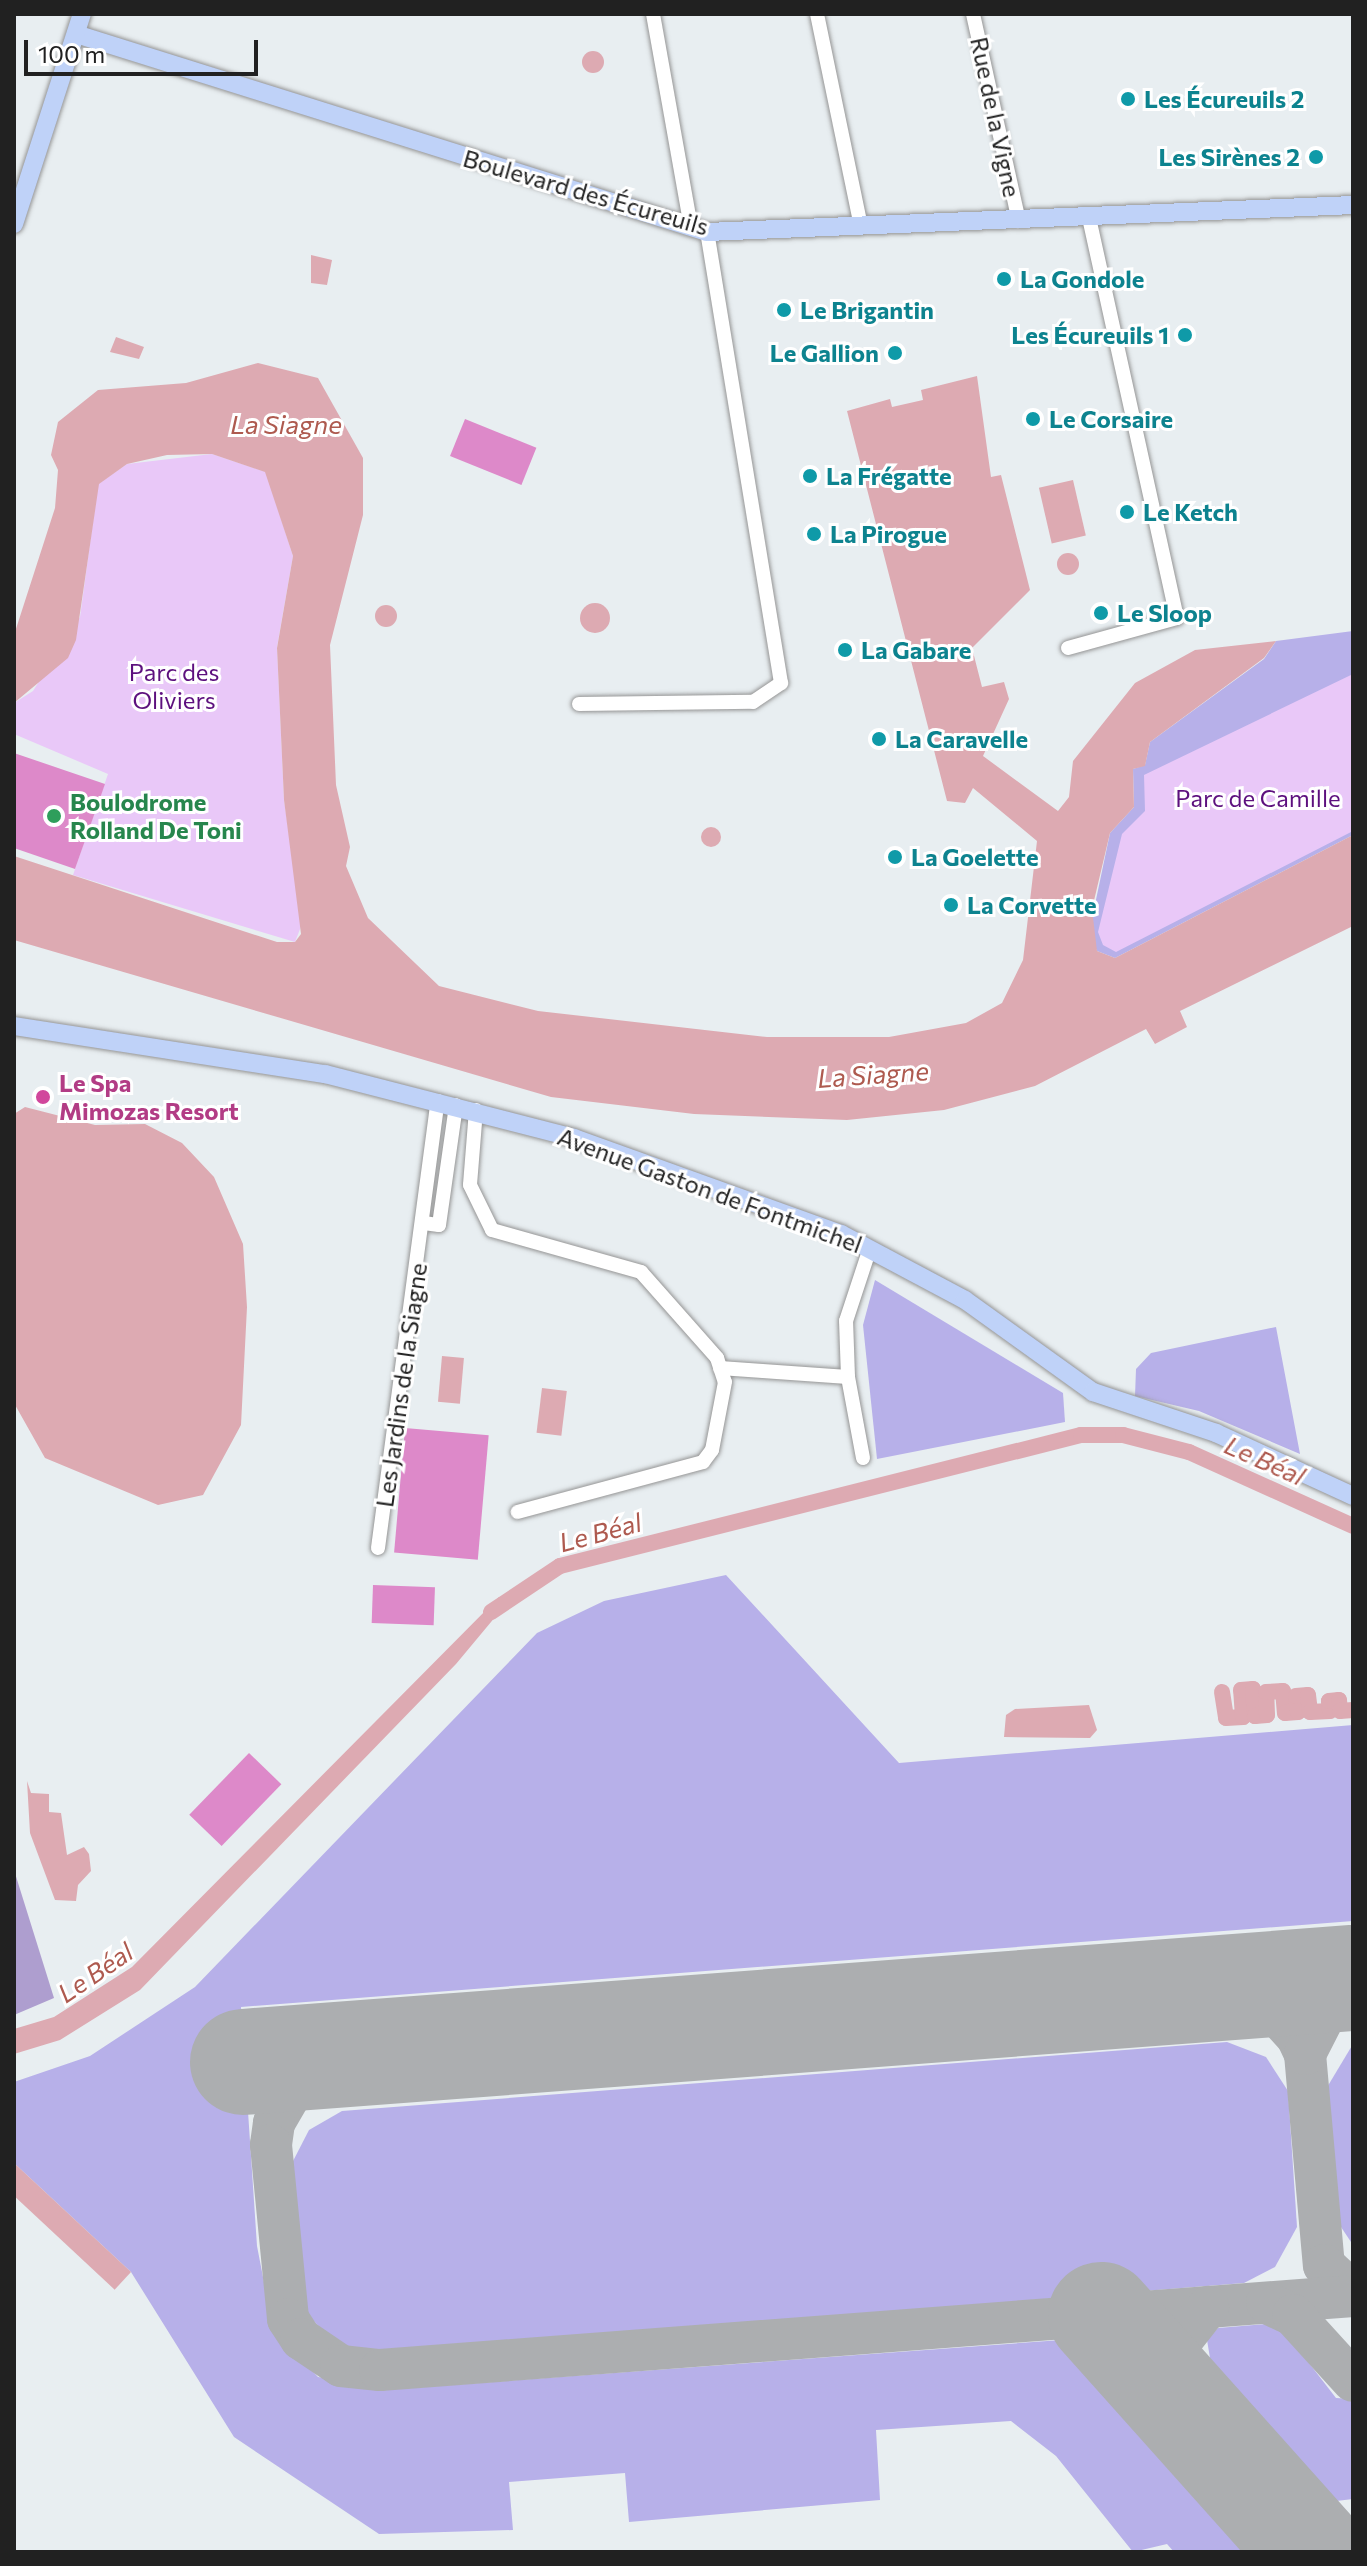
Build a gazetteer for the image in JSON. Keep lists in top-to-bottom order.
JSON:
{
  "streets": {
    "main road": ["Boulevard des Écureuils", "Avenue Gaston de Fontmichel"],
    "street": ["Rue de la Vigne", "Les Jardins de la Siagne"]
  },
  "crossings": [
    ["Rue de la Vigne", "Boulevard des Écureuils"],
    ["Avenue Gaston de Fontmichel", "Les Jardins de la Siagne"]
  ],
  "water": ["La Siagne", "Le Béal"],
  "parks": ["Parc des Oliviers", "Parc de Camille"],
  "places": [
    "Les Écureuils 2",
    "Les Sirènes 2",
    "La Gondole",
    "Le Brigantin",
    "Les Écureuils 1",
    "Le Gallion",
    "Le Corsaire",
    "La Frégatte",
    "Le Ketch",
    "La Pirogue",
    "Le Sloop",
    "La Gabare",
    "La Caravelle",
    "Boulodrome Rolland De Toni",
    "La Goelette",
    "La Corvette",
    "Le Spa Mimozas Resort"
  ],
  "scale_bar": "100 m"
}
